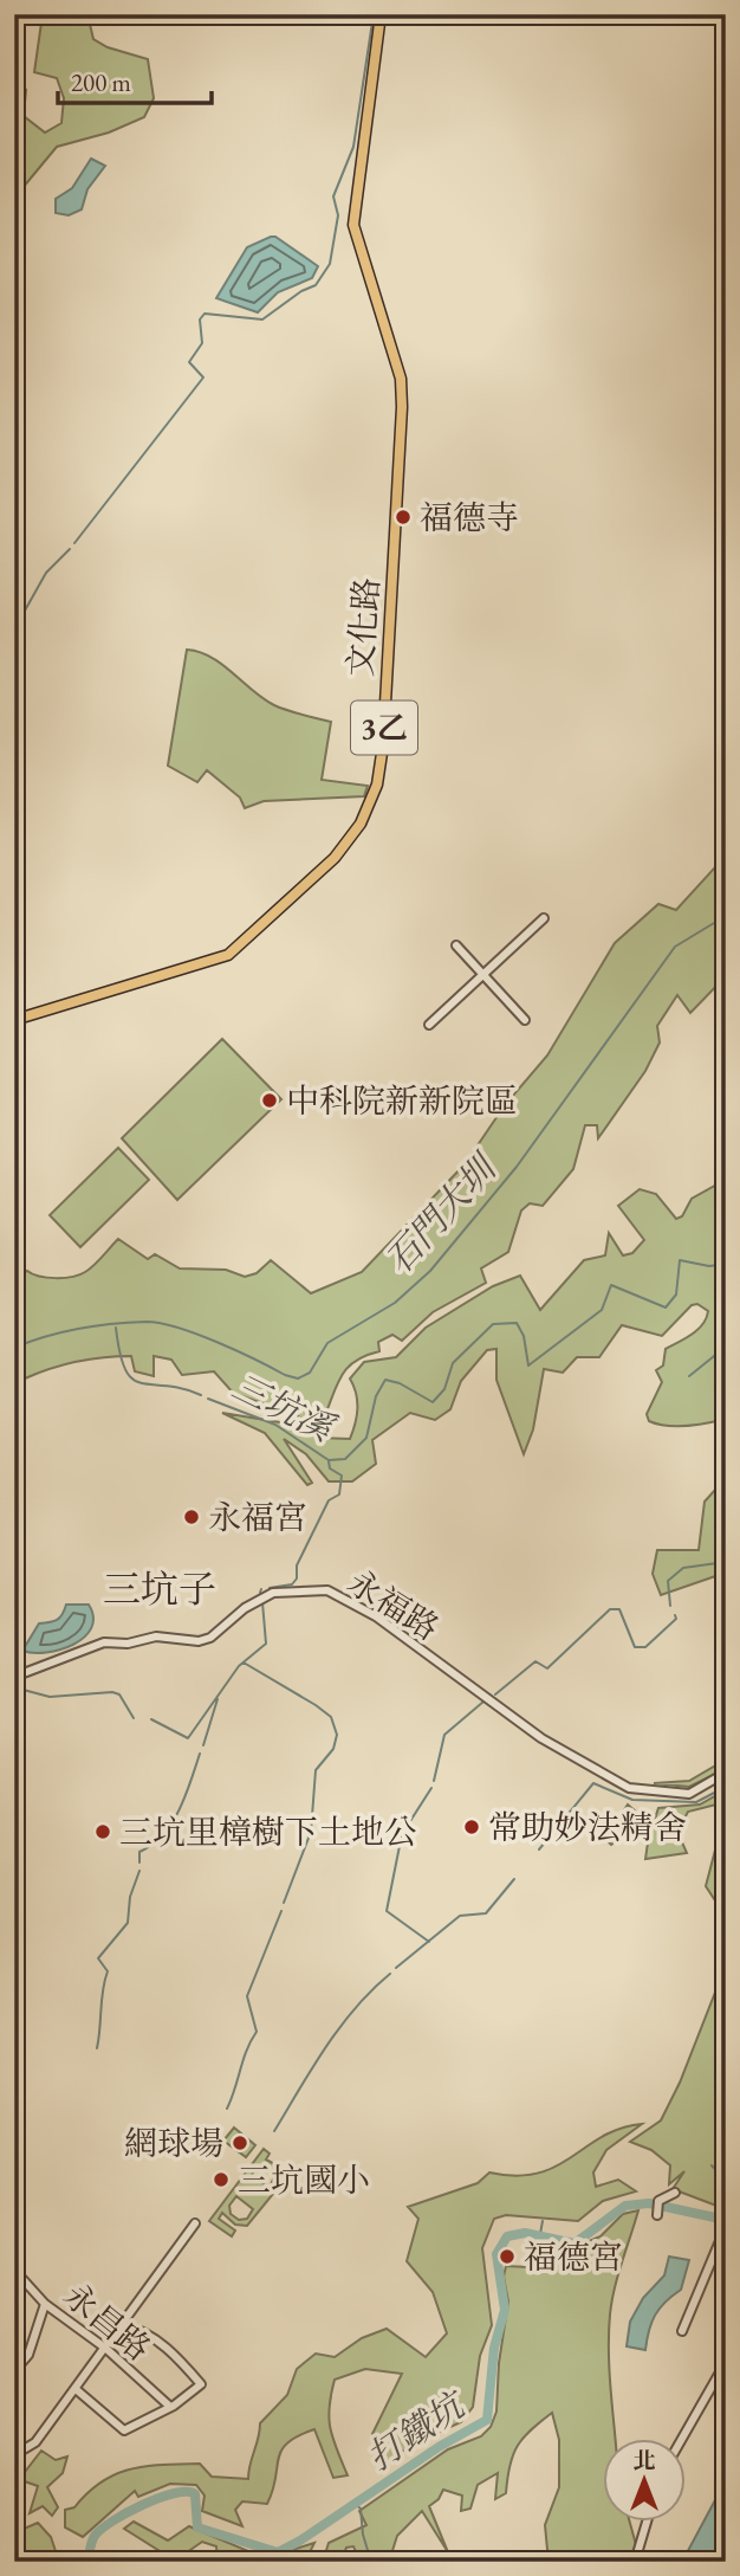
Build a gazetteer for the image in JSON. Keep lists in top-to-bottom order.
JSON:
{
  "streets": {
    "main road": ["文化路", "3乙"],
    "street": ["永福路", "永昌路"]
  },
  "districts": ["三坑子"],
  "water": ["石門大圳", "三坑溪", "打鐵坑"],
  "places": [
    "福德寺",
    "中科院新新院區",
    "永福宮",
    "常助妙法精舍",
    "三坑里樟樹下土地公",
    "網球場",
    "三坑國小",
    "福德宮"
  ],
  "scale_bar": "200 m",
  "north": "top"
}
